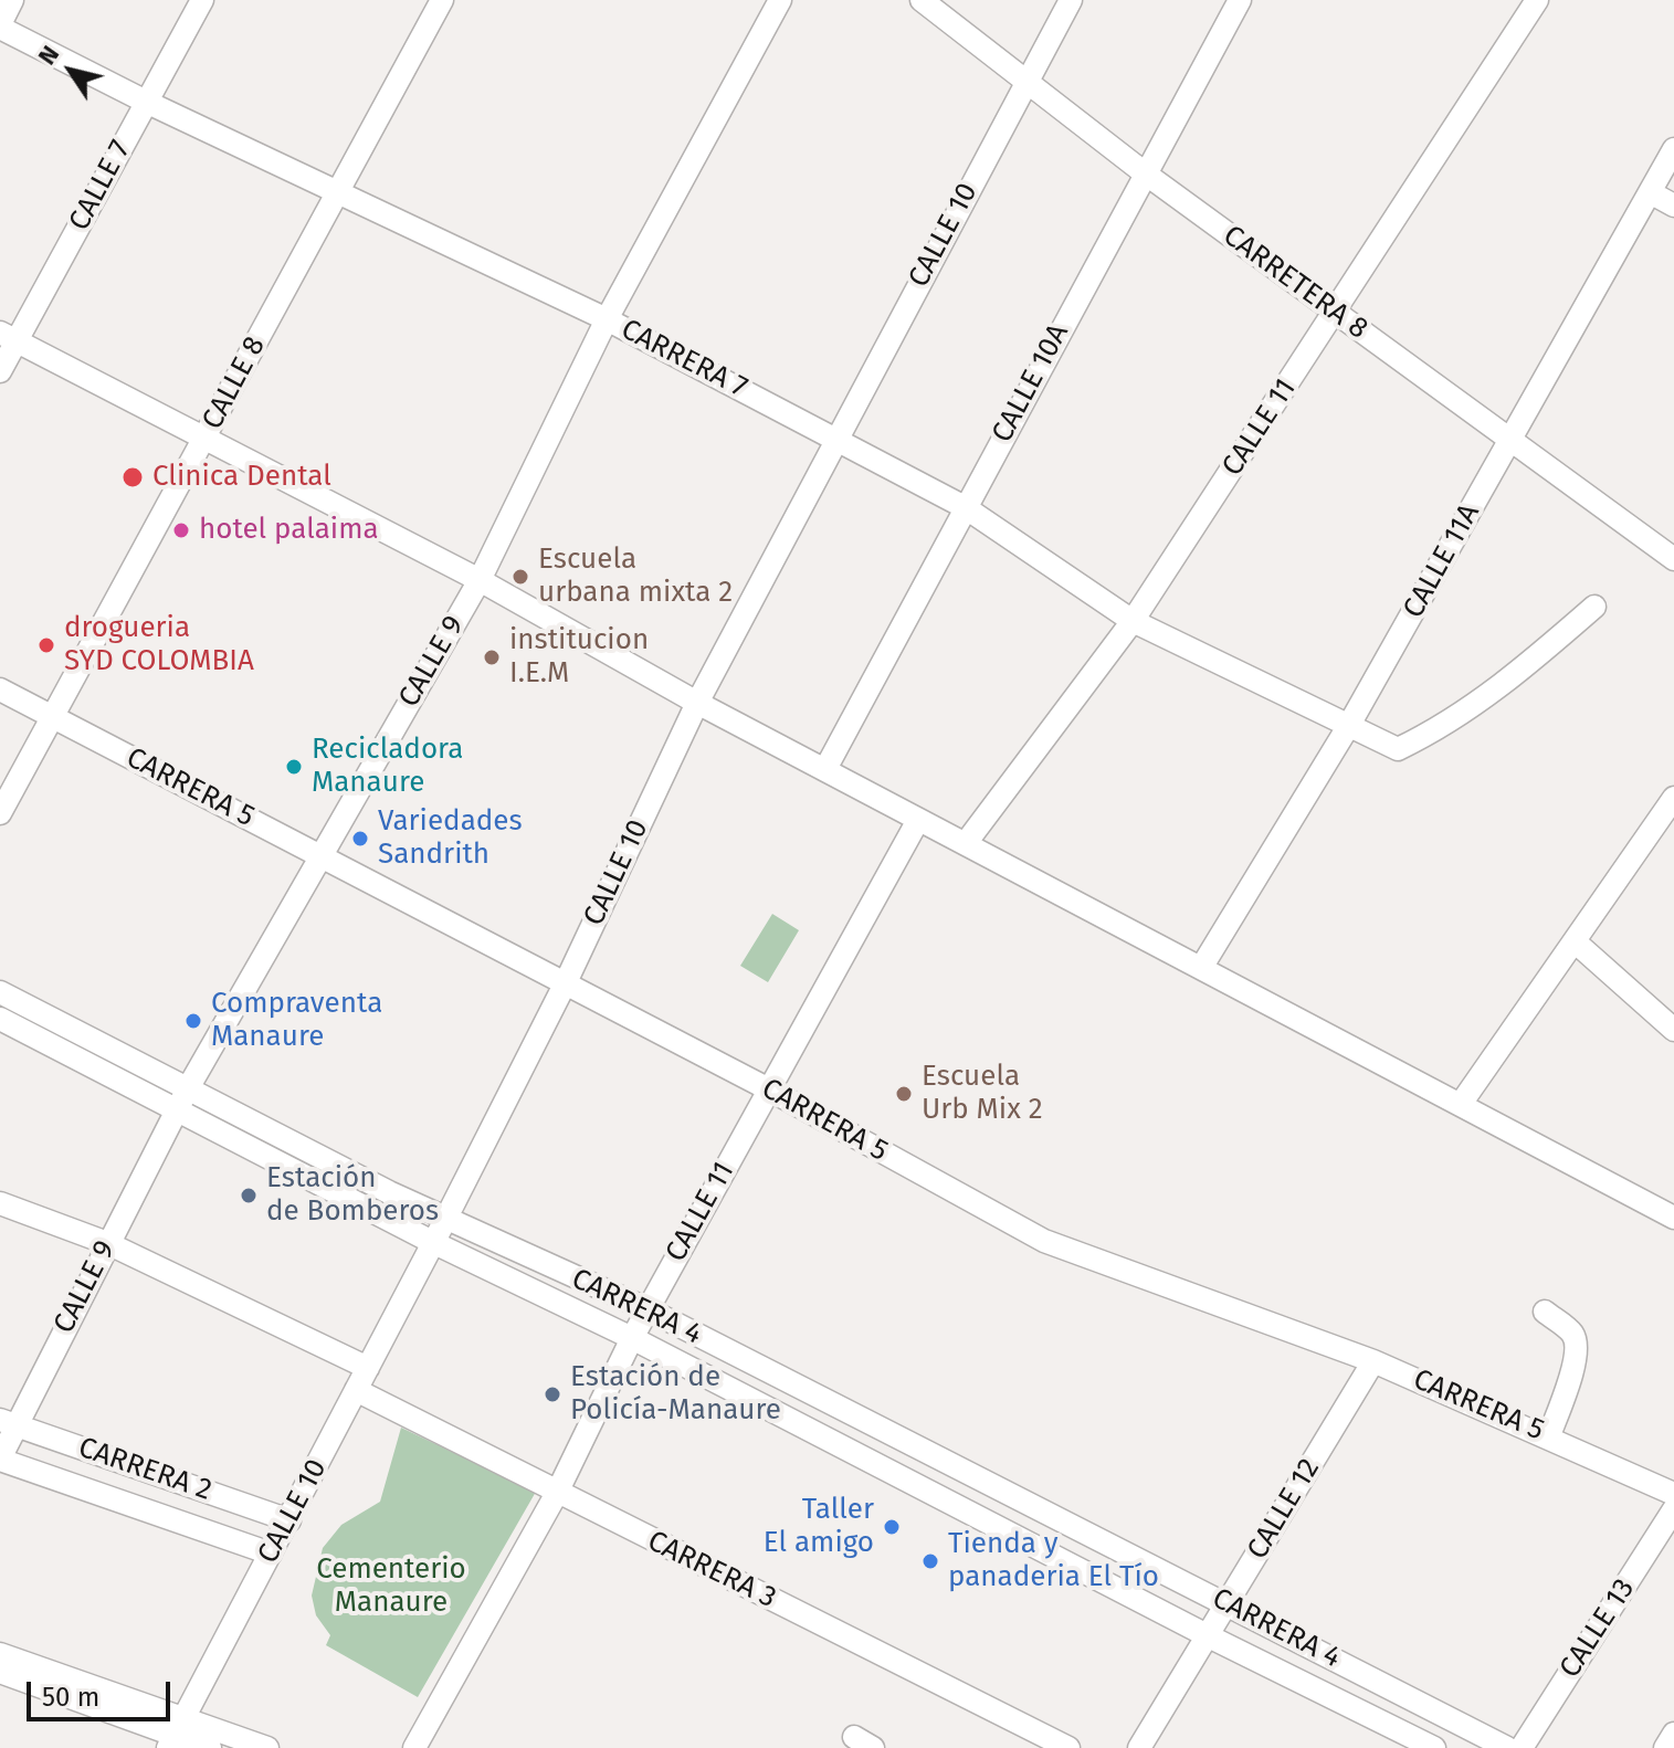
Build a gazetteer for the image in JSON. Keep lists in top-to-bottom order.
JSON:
{
  "streets": {
    "street": [
      "CALLE 7",
      "CALLE 10",
      "CARRETERA 8",
      "CARRERA 7",
      "CALLE 8",
      "CALLE 10A",
      "CALLE 11",
      "CALLE 11A",
      "CALLE 9",
      "CARRERA 5",
      "CARRERA 4",
      "CARRERA 2",
      "CALLE 12",
      "CARRERA 3",
      "CALLE 13"
    ]
  },
  "crossings": [
    ["CALLE 7", "CARRERA 7"],
    ["CALLE 10", "CARRETERA 8"],
    ["CALLE 10", "CARRERA 7"],
    ["CALLE 10", "CARRERA 5"],
    ["CALLE 10", "CARRERA 4"],
    ["CALLE 10", "CARRERA 2"],
    ["CALLE 10", "CARRERA 3"],
    ["CARRETERA 8", "CALLE 10A"],
    ["CARRETERA 8", "CALLE 11"],
    ["CARRETERA 8", "CALLE 11A"],
    ["CARRERA 7", "CALLE 8"],
    ["CARRERA 7", "CALLE 10A"],
    ["CARRERA 7", "CALLE 11"],
    ["CARRERA 7", "CALLE 11A"],
    ["CARRERA 7", "CALLE 9"],
    ["CALLE 8", "CARRERA 5"],
    ["CALLE 11", "CARRERA 5"],
    ["CALLE 11", "CARRERA 4"],
    ["CALLE 11", "CARRERA 3"],
    ["CALLE 9", "CARRERA 5"],
    ["CALLE 9", "CARRERA 4"],
    ["CALLE 9", "CARRERA 2"],
    ["CARRERA 5", "CALLE 12"],
    ["CARRERA 4", "CALLE 12"]
  ],
  "parks": ["Cementerio Manaure"],
  "places": [
    "Clinica Dental",
    "hotel palaima",
    "Escuela urbana mixta 2",
    "drogueria SYD COLOMBIA",
    "institucion I.E.M",
    "Recicladora Manaure",
    "Variedades Sandrith",
    "Compraventa Manaure",
    "Escuela Urb Mix 2",
    "Estación de Bomberos",
    "Estación de Policía-Manaure",
    "Taller El amigo",
    "Tienda y panaderia El Tío"
  ],
  "scale_bar": "50 m",
  "north": "top left"
}
